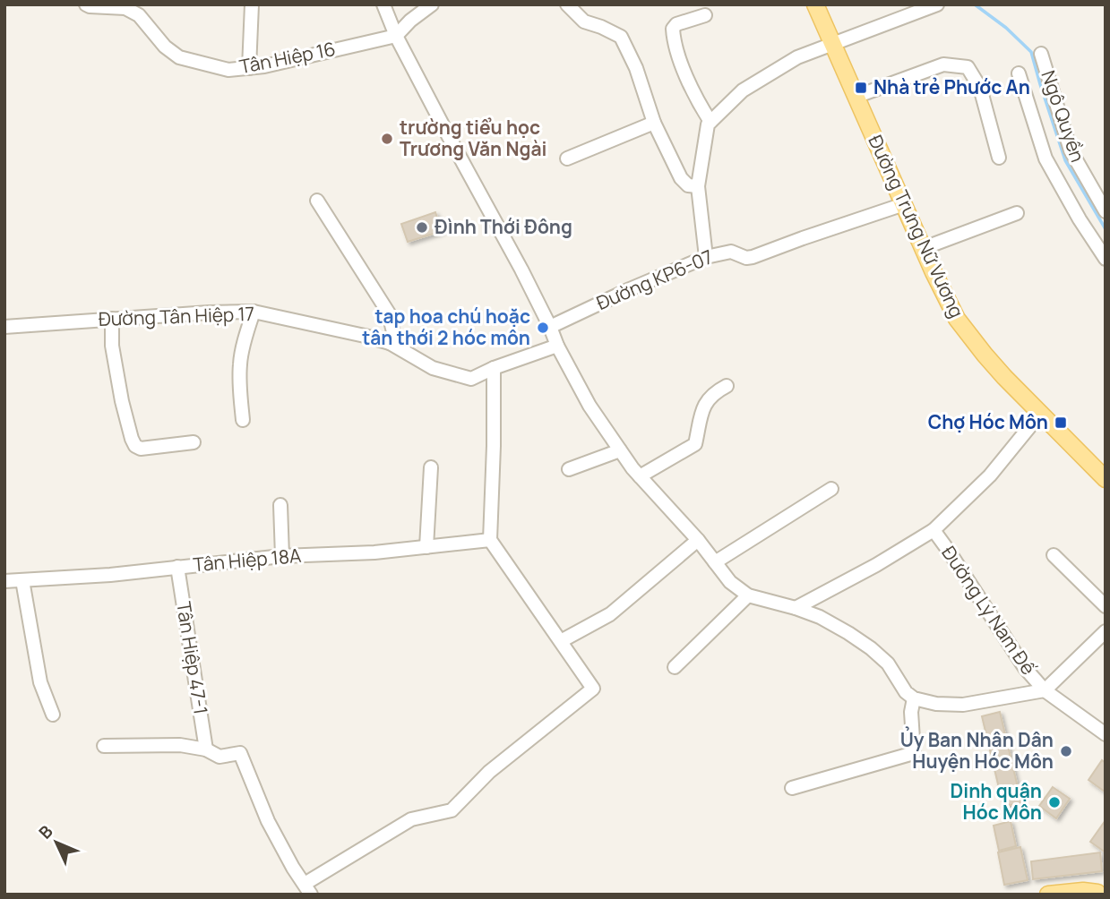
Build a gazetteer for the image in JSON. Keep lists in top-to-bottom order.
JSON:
{
  "streets": {
    "main road": ["Đường Trưng Nữ Vương"],
    "street": [
      "Tân Hiệp 16",
      "Ngô Quyền",
      "Đường KP6-07",
      "Đường Tân Hiệp 17",
      "Tân Hiệp 18A",
      "Đường Lý Nam Đế",
      "Tân Hiệp 47-1"
    ]
  },
  "crossings": [
    ["Đường Trưng Nữ Vương", "Đường KP6-07"],
    ["Tân Hiệp 18A", "Tân Hiệp 47-1"]
  ],
  "places": {
    "transit": ["Nhà trẻ Phước An", "Chợ Hóc Môn"],
    "other": [
      "trường tiểu học Trương Văn Ngài",
      "Đình Thới Đông",
      "tap hoa chú hoặc tân thới 2 hóc môn",
      "Ủy Ban Nhân Dân Huyện Hóc Môn",
      "Dinh quận Hóc Môn"
    ]
  },
  "north": "top left"
}
